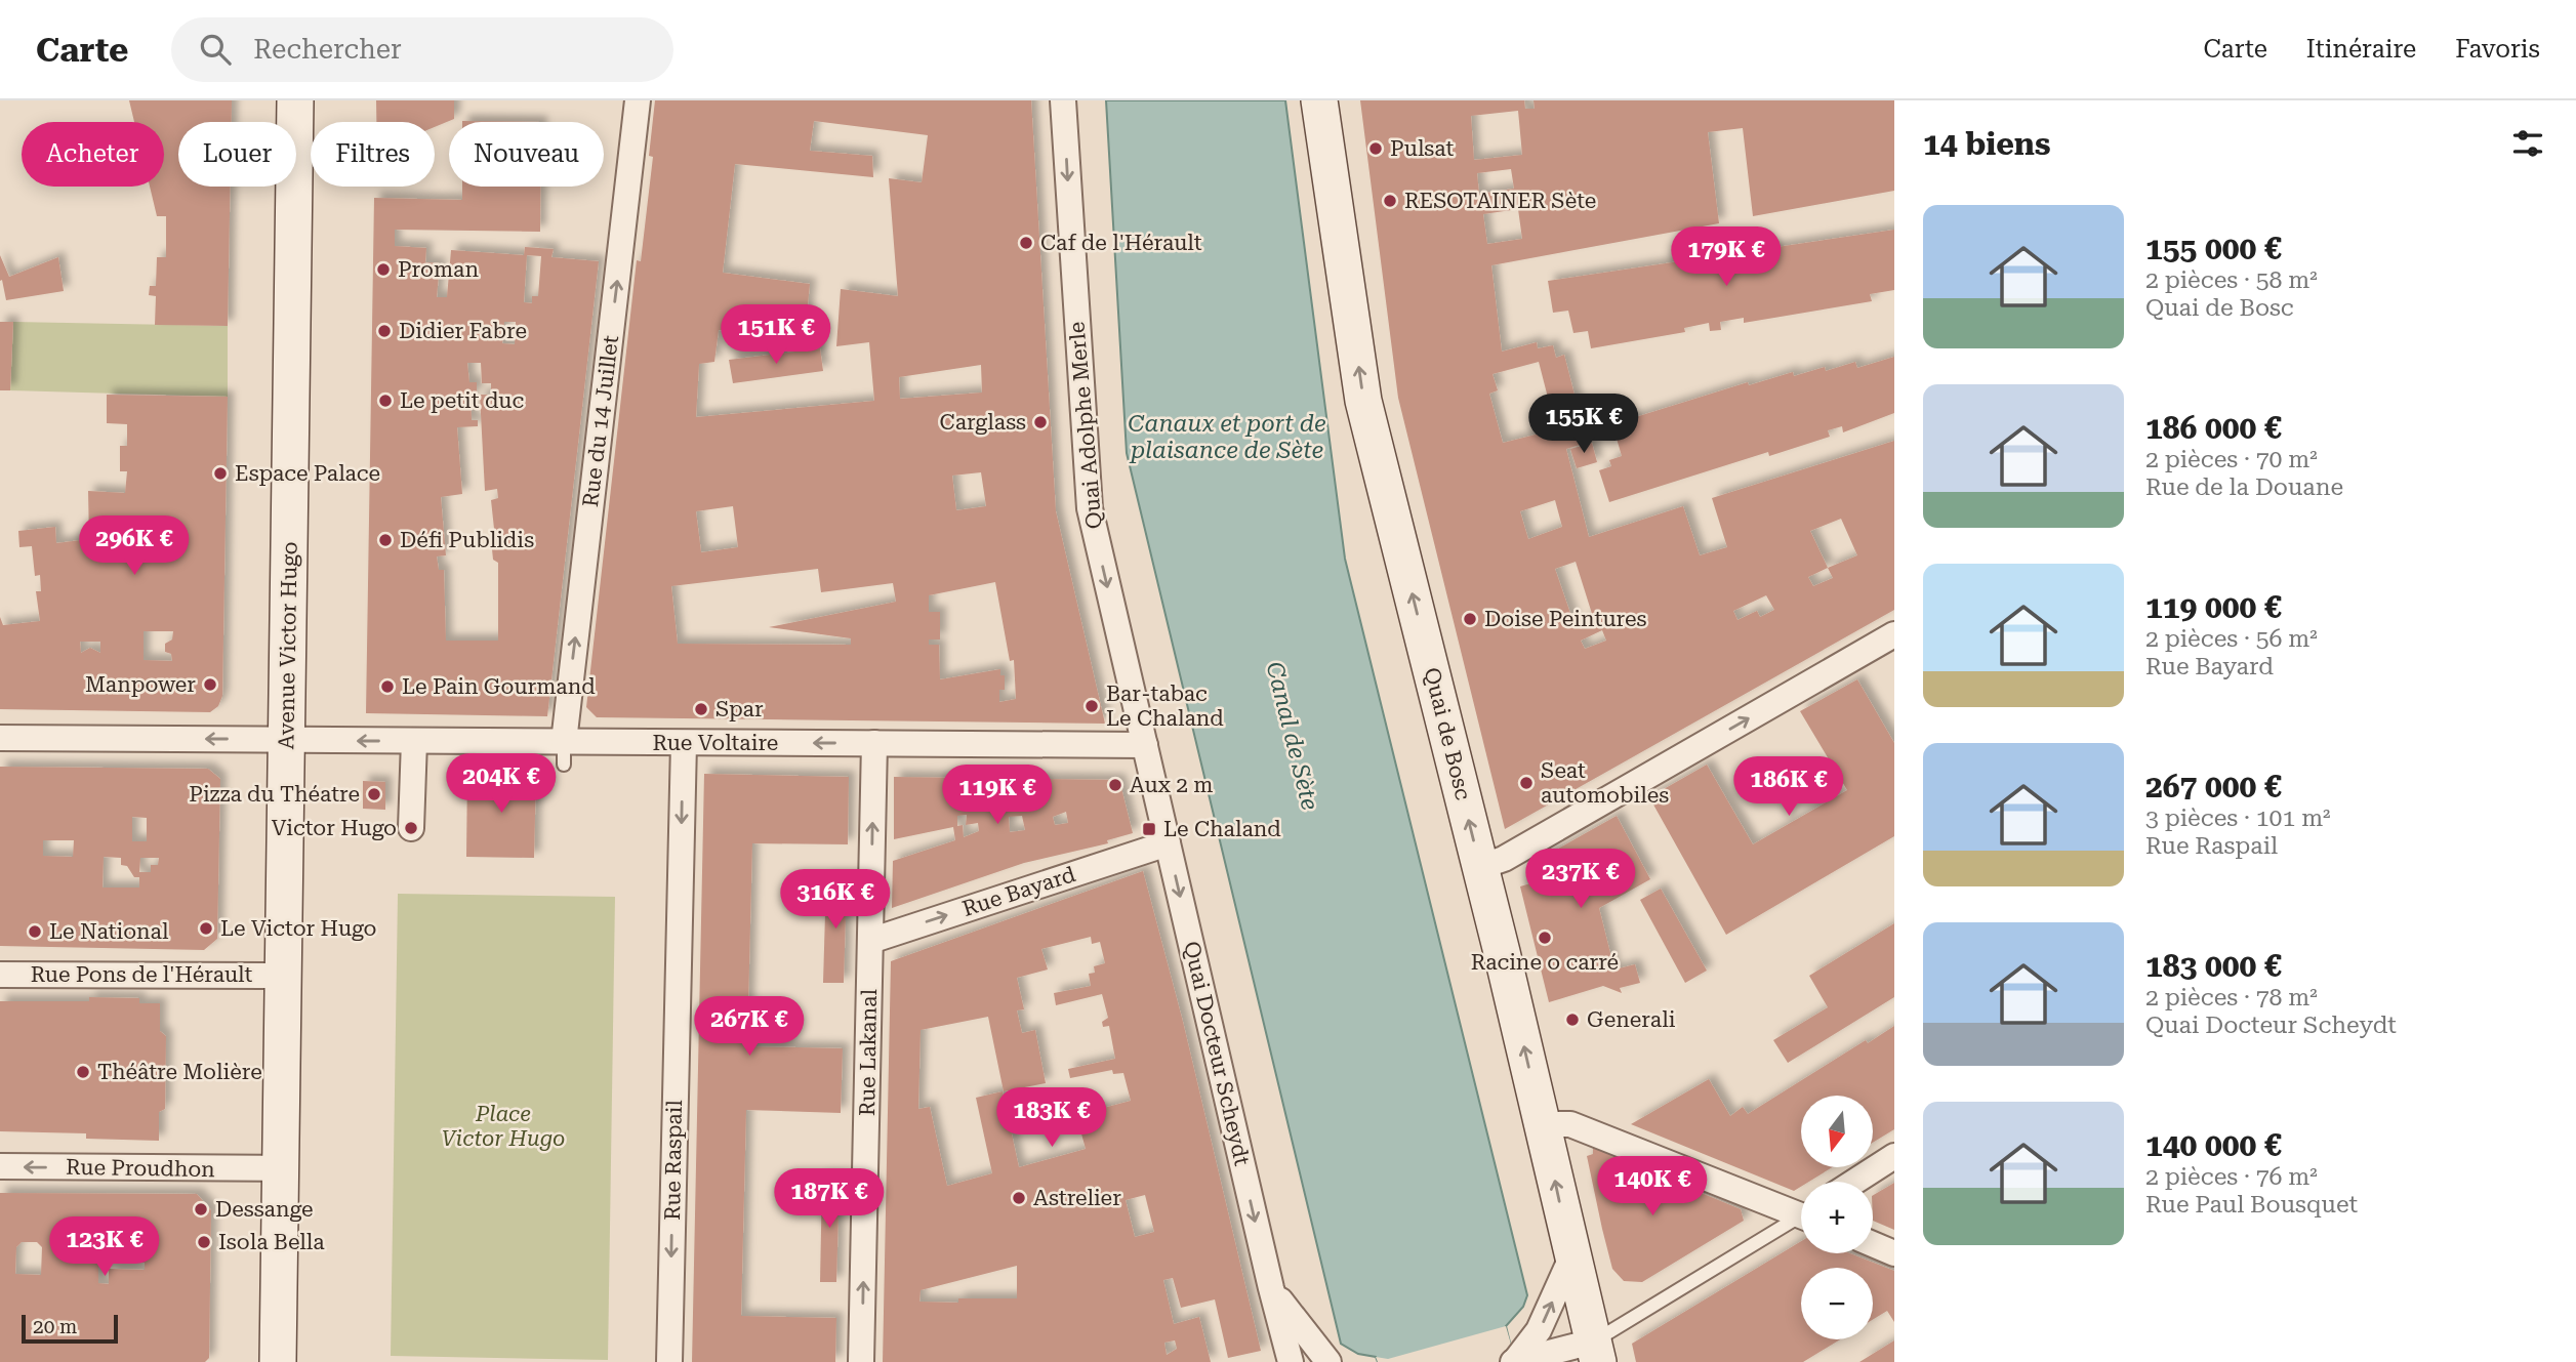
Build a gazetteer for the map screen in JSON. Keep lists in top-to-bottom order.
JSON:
{
  "streets": {
    "street": [
      "Rue du 14 Juillet",
      "Quai Adolphe Merle",
      "Avenue Victor Hugo",
      "Quai de Bosc",
      "Rue Voltaire",
      "Rue Bayard",
      "Rue Pons de l'Hérault",
      "Rue Lakanal",
      "Quai Docteur Scheydt",
      "Rue Raspail",
      "Rue Proudhon"
    ]
  },
  "crossings": [
    ["Rue du 14 Juillet", "Rue Voltaire"],
    ["Quai Adolphe Merle", "Rue Voltaire"],
    ["Quai Adolphe Merle", "Quai Docteur Scheydt"],
    ["Avenue Victor Hugo", "Rue Voltaire"],
    ["Avenue Victor Hugo", "Rue Pons de l'Hérault"],
    ["Avenue Victor Hugo", "Rue Proudhon"],
    ["Rue Voltaire", "Rue Lakanal"],
    ["Rue Voltaire", "Quai Docteur Scheydt"],
    ["Rue Voltaire", "Rue Raspail"],
    ["Rue Bayard", "Rue Lakanal"],
    ["Rue Bayard", "Quai Docteur Scheydt"]
  ],
  "one_way": [
    "Rue du 14 Juillet",
    "Quai Adolphe Merle",
    "Quai de Bosc",
    "Rue Voltaire",
    "Rue Bayard",
    "Rue Lakanal",
    "Quai Docteur Scheydt",
    "Rue Raspail",
    "Rue Proudhon"
  ],
  "water": ["Canaux et port de plaisance de Sète", "Canal de Sète"],
  "parks": ["Place Victor Hugo"],
  "places": {
    "other": [
      "Pulsat",
      "RESOTAINER Sète",
      "Caf de l'Hérault",
      "Proman",
      "Didier Fabre",
      "Le petit duc",
      "Carglass",
      "Espace Palace",
      "Défi Publidis",
      "Doise Peintures",
      "Manpower",
      "Le Pain Gourmand",
      "Bar-tabac Le Chaland",
      "Spar",
      "Seat automobiles",
      "Aux 2 m",
      "Pizza du Théatre",
      "Victor Hugo",
      "Le Victor Hugo",
      "Le National",
      "Racine o carré",
      "Generali",
      "Théâtre Molière",
      "Astrelier",
      "Dessange",
      "Isola Bella"
    ],
    "transit": ["Le Chaland"]
  },
  "scale_bar": "20 m",
  "north": "bottom",
  "page": {
    "header": "Carte",
    "search": "Rechercher",
    "nav": ["Carte", "Itinéraire", "Favoris"],
    "heading": "14 biens",
    "chip": [
      "Acheter",
      "Louer",
      "Filtres",
      "Nouveau"
    ],
    "list": [
      {
        "name": "155 000 €",
        "note": "2 pièces · 58 m² · Quai de Bosc"
      },
      {
        "name": "186 000 €",
        "note": "2 pièces · 70 m² · Rue de la Douane"
      },
      {
        "name": "119 000 €",
        "note": "2 pièces · 56 m² · Rue Bayard"
      },
      {
        "name": "267 000 €",
        "note": "3 pièces · 101 m² · Rue Raspail"
      },
      {
        "name": "183 000 €",
        "note": "2 pièces · 78 m² · Quai Docteur Scheydt"
      },
      {
        "name": "140 000 €",
        "note": "2 pièces · 76 m² · Rue Paul Bousquet"
      }
    ],
    "price": [
      "179K €",
      "151K €",
      "155K €",
      "296K €",
      "204K €",
      "186K €",
      "119K €",
      "237K €",
      "316K €",
      "267K €",
      "183K €",
      "140K €",
      "187K €",
      "123K €"
    ],
    "map_buttons": ["+", "−"],
    "scale": "20 m"
  }
}
